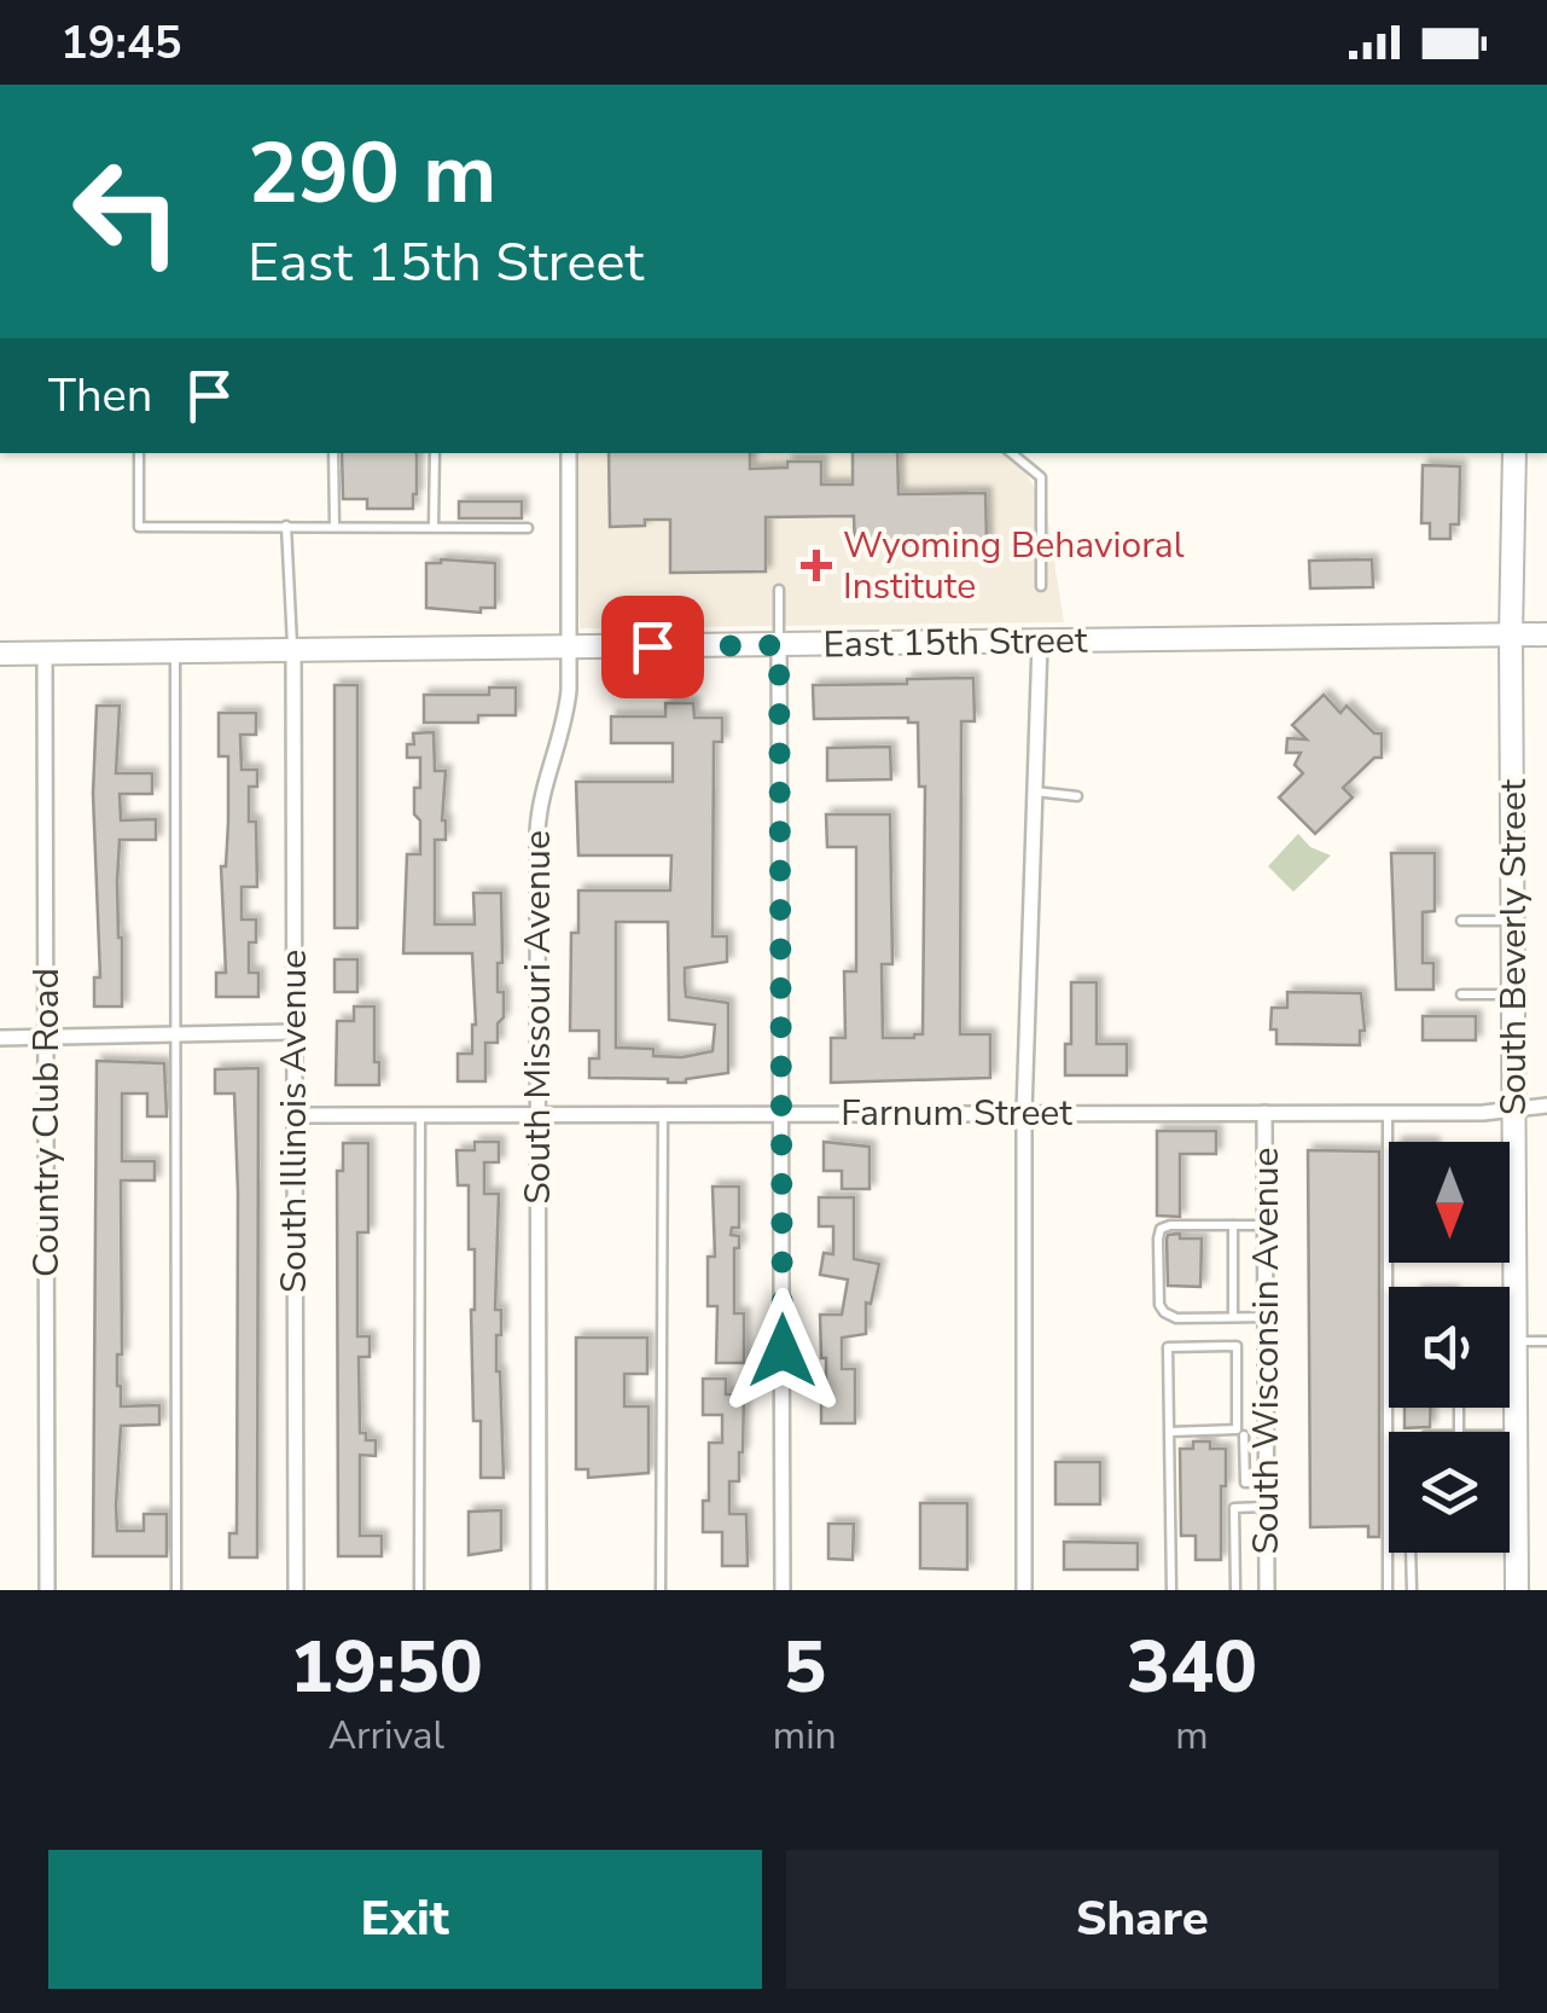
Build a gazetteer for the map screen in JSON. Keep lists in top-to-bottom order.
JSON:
{
  "streets": {
    "main road": ["East 15th Street", "South Beverly Street"],
    "street": [
      "South Missouri Avenue",
      "Farnum Street",
      "South Illinois Avenue",
      "Country Club Road",
      "South Wisconsin Avenue"
    ]
  },
  "crossings": [
    ["East 15th Street", "South Beverly Street"],
    ["East 15th Street", "South Missouri Avenue"],
    ["East 15th Street", "South Illinois Avenue"],
    ["East 15th Street", "Country Club Road"],
    ["South Beverly Street", "Farnum Street"],
    ["South Missouri Avenue", "Farnum Street"],
    ["Farnum Street", "South Illinois Avenue"],
    ["Farnum Street", "South Wisconsin Avenue"]
  ],
  "places": {
    "health": ["Wyoming Behavioral Institute"]
  },
  "north": "bottom",
  "page": {
    "status": "19:45",
    "turn": ["290 m", "East 15th Street"],
    "then": "Then",
    "eta": [
      "19:50",
      "Arrival",
      "5",
      "min",
      "340",
      "m"
    ],
    "buttons": ["Exit", "Share"]
  }
}
